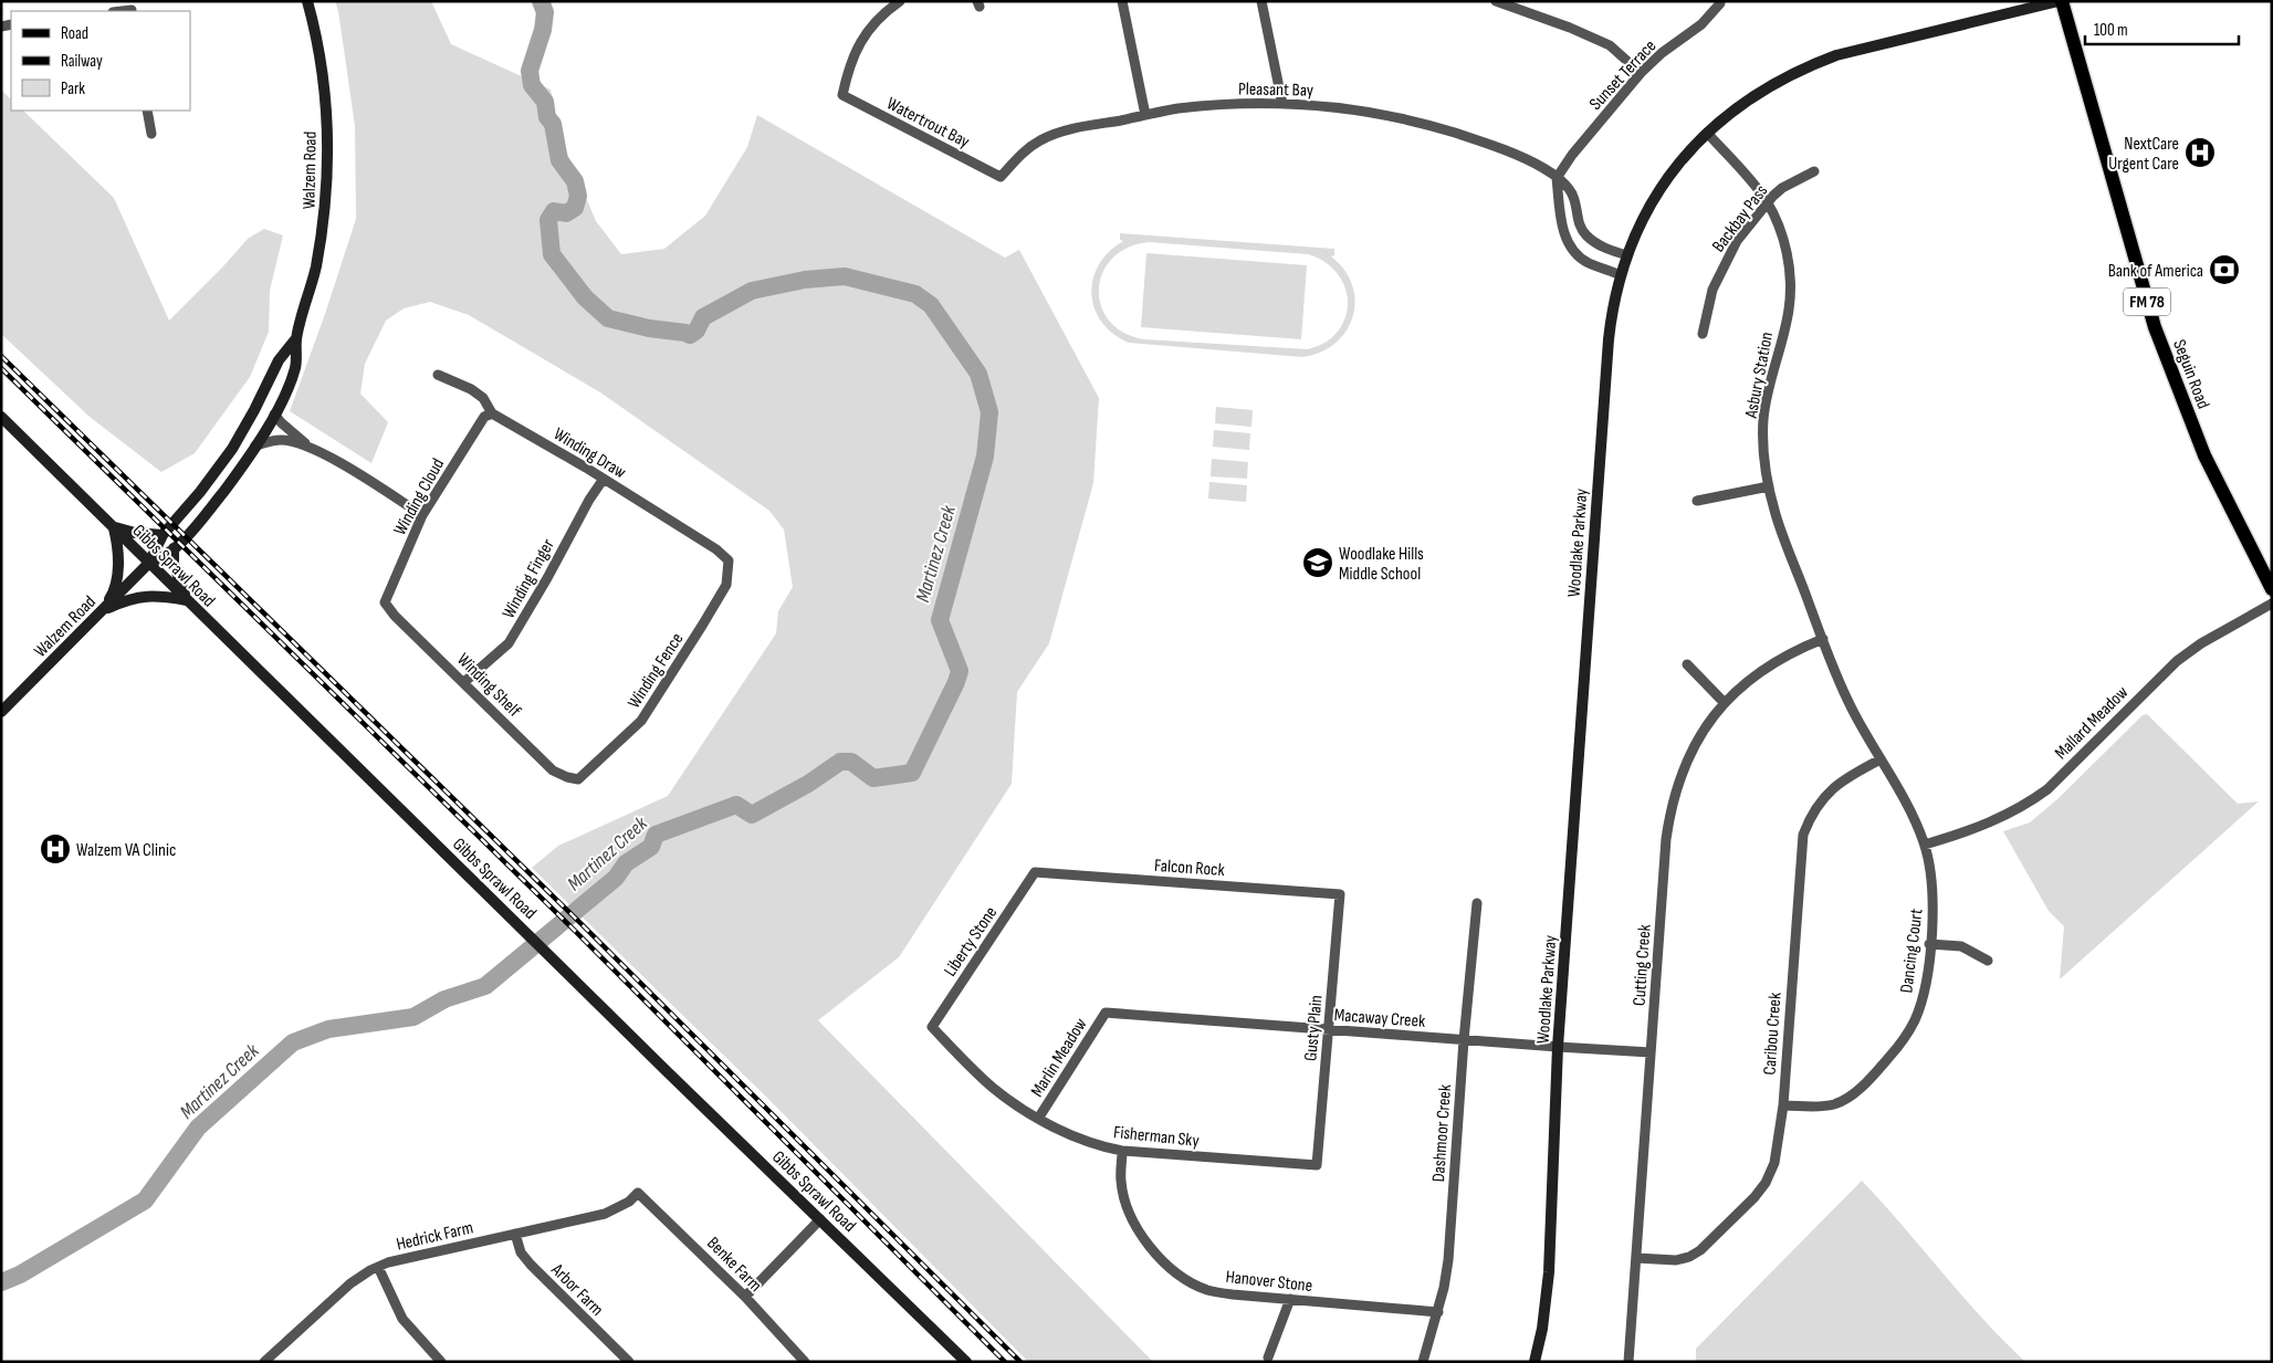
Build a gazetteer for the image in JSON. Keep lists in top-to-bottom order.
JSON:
{
  "streets": {
    "main road": [
      "Walzem Road",
      "FM 78",
      "Seguin Road",
      "Woodlake Parkway",
      "Gibbs Sprawl Road"
    ],
    "street": [
      "Sunset Terrace",
      "Pleasant Bay",
      "Watertrout Bay",
      "Backbay Pass",
      "Asbury Station",
      "Winding Draw",
      "Winding Cloud",
      "Winding Finger",
      "Winding Fence",
      "Winding Shelf",
      "Mallard Meadow",
      "Falcon Rock",
      "Liberty Stone",
      "Dancing Court",
      "Cutting Creek",
      "Macaway Creek",
      "Gusty Plain",
      "Caribou Creek",
      "Marlin Meadow",
      "Dashmoor Creek",
      "Fisherman Sky",
      "Hedrick Farm",
      "Benke Farm",
      "Hanover Stone",
      "Arbor Farm"
    ]
  },
  "crossings": [
    ["Sunset Terrace", "Pleasant Bay"],
    ["Pleasant Bay", "Watertrout Bay"],
    ["Walzem Road", "Gibbs Sprawl Road"],
    ["Backbay Pass", "Asbury Station"],
    ["Seguin Road", "Woodlake Parkway"],
    ["Asbury Station", "Woodlake Parkway"],
    ["Asbury Station", "Dancing Court"],
    ["Asbury Station", "Cutting Creek"],
    ["Asbury Station", "Caribou Creek"],
    ["Winding Draw", "Winding Cloud"],
    ["Winding Draw", "Winding Finger"],
    ["Winding Draw", "Winding Fence"],
    ["Winding Cloud", "Winding Shelf"],
    ["Woodlake Parkway", "Macaway Creek"],
    ["Winding Finger", "Winding Shelf"],
    ["Winding Fence", "Winding Shelf"],
    ["Mallard Meadow", "Dancing Court"],
    ["Falcon Rock", "Liberty Stone"],
    ["Falcon Rock", "Gusty Plain"],
    ["Liberty Stone", "Fisherman Sky"],
    ["Dancing Court", "Caribou Creek"],
    ["Cutting Creek", "Macaway Creek"],
    ["Cutting Creek", "Caribou Creek"],
    ["Macaway Creek", "Gusty Plain"],
    ["Macaway Creek", "Marlin Meadow"],
    ["Macaway Creek", "Dashmoor Creek"],
    ["Gusty Plain", "Fisherman Sky"],
    ["Marlin Meadow", "Fisherman Sky"],
    ["Dashmoor Creek", "Hanover Stone"],
    ["Fisherman Sky", "Hanover Stone"],
    ["Hedrick Farm", "Benke Farm"],
    ["Hedrick Farm", "Arbor Farm"]
  ],
  "water": ["Martinez Creek"],
  "places": {
    "hospital": ["NextCare Urgent Care", "Walzem VA Clinic"],
    "bank": ["Bank of America"],
    "school or university": ["Woodlake Hills Middle School"]
  },
  "legend": ["Road", "Railway", "Park"],
  "scale_bar": "100 m"
}
